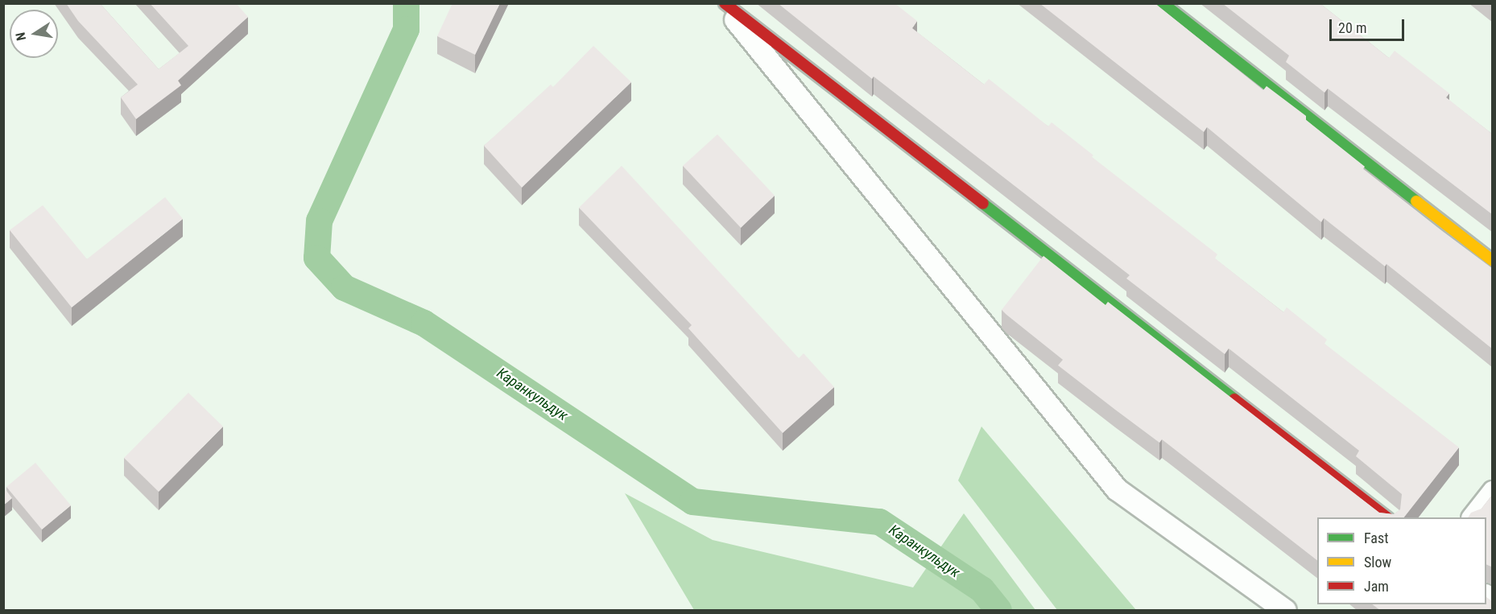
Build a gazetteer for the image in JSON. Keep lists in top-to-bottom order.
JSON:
{
  "water": ["Каранкульдук"],
  "legend": ["Fast", "Slow", "Jam"],
  "scale_bar": "20 m",
  "north": "left"
}
